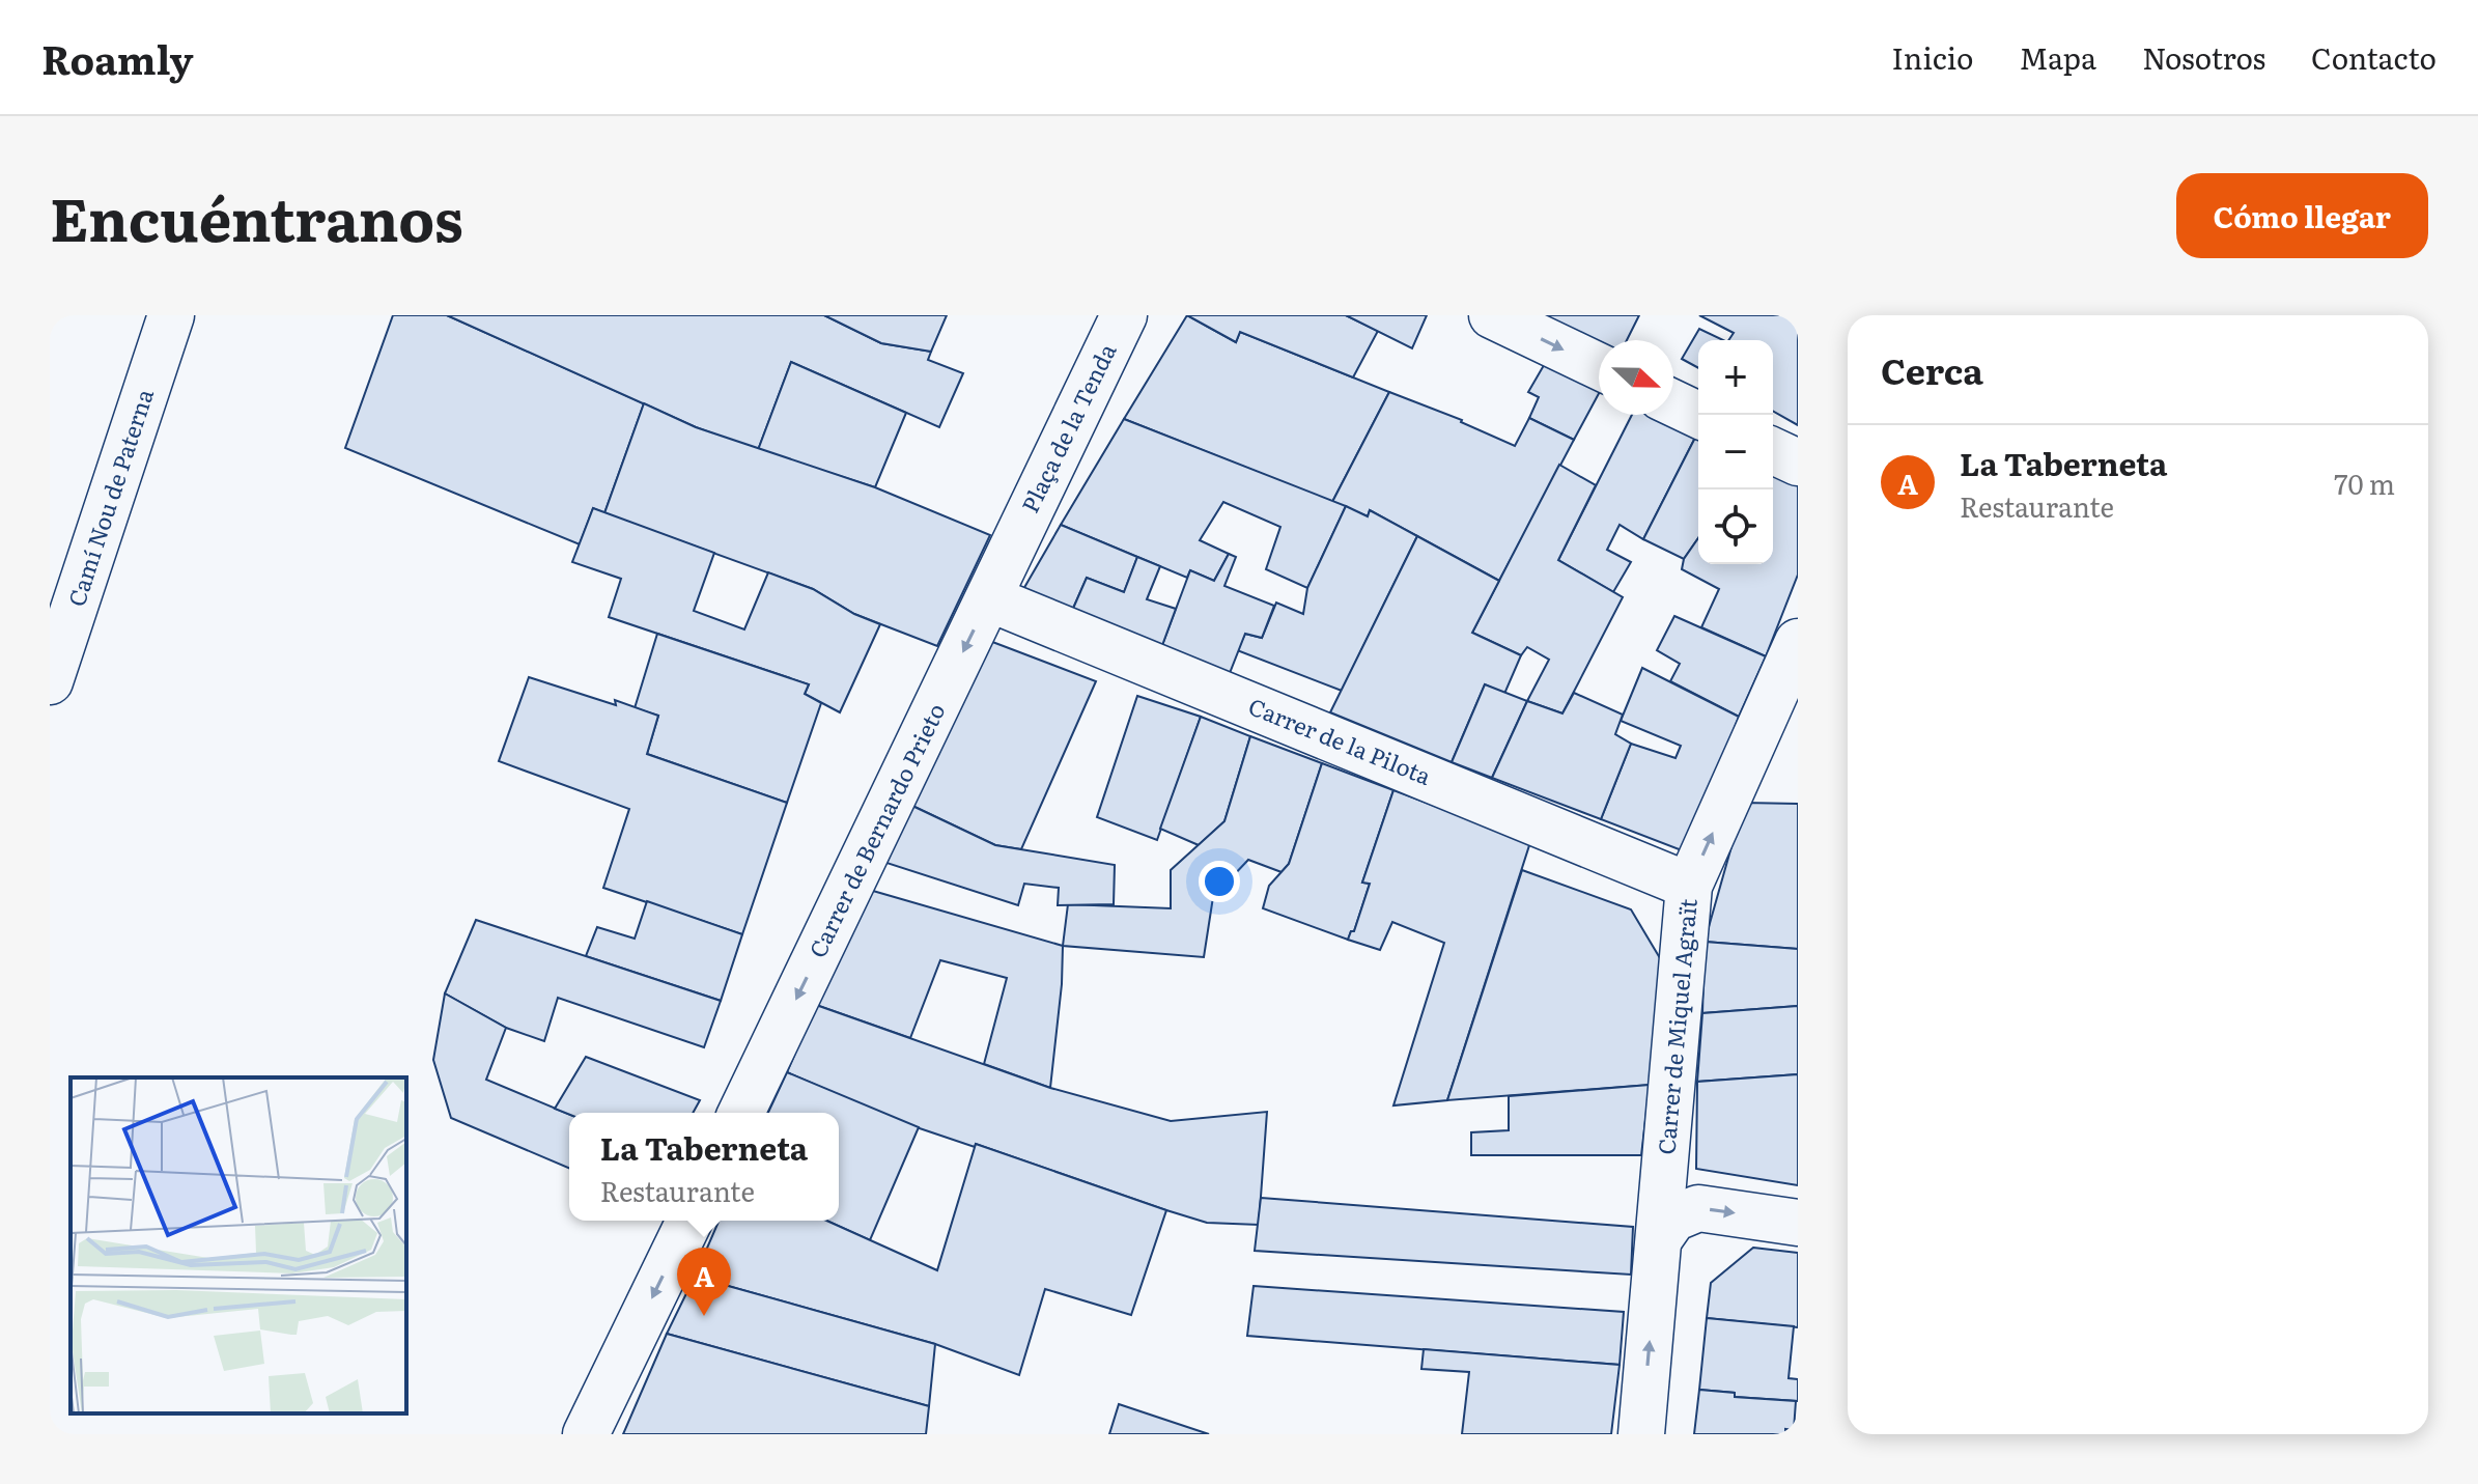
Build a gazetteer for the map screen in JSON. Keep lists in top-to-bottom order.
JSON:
{
  "streets": {
    "street": [
      "Plaça de la Tenda",
      "Camí Nou de Paterna",
      "Carrer de la Pilota",
      "Carrer de Bernardo Prieto",
      "Carrer de Miquel Agraït"
    ]
  },
  "crossings": [
    ["Plaça de la Tenda", "Carrer de Bernardo Prieto"],
    ["Carrer de la Pilota", "Carrer de Bernardo Prieto"],
    ["Carrer de la Pilota", "Carrer de Miquel Agraït"]
  ],
  "one_way": ["Carrer de Bernardo Prieto", "Carrer de Miquel Agraït"],
  "north": "right",
  "page": {
    "header": "Roamly",
    "nav": [
      "Inicio",
      "Mapa",
      "Nosotros",
      "Contacto"
    ],
    "title": "Encuéntranos",
    "buttons": "Cómo llegar",
    "heading": "Cerca",
    "map_buttons": ["+", "−"],
    "list": [
      {
        "mark": "A",
        "name": "La Taberneta",
        "note": "Restaurante",
        "value": "70 m"
      }
    ],
    "popup": ["La Taberneta", "Restaurante"],
    "pins": "A"
  }
}
